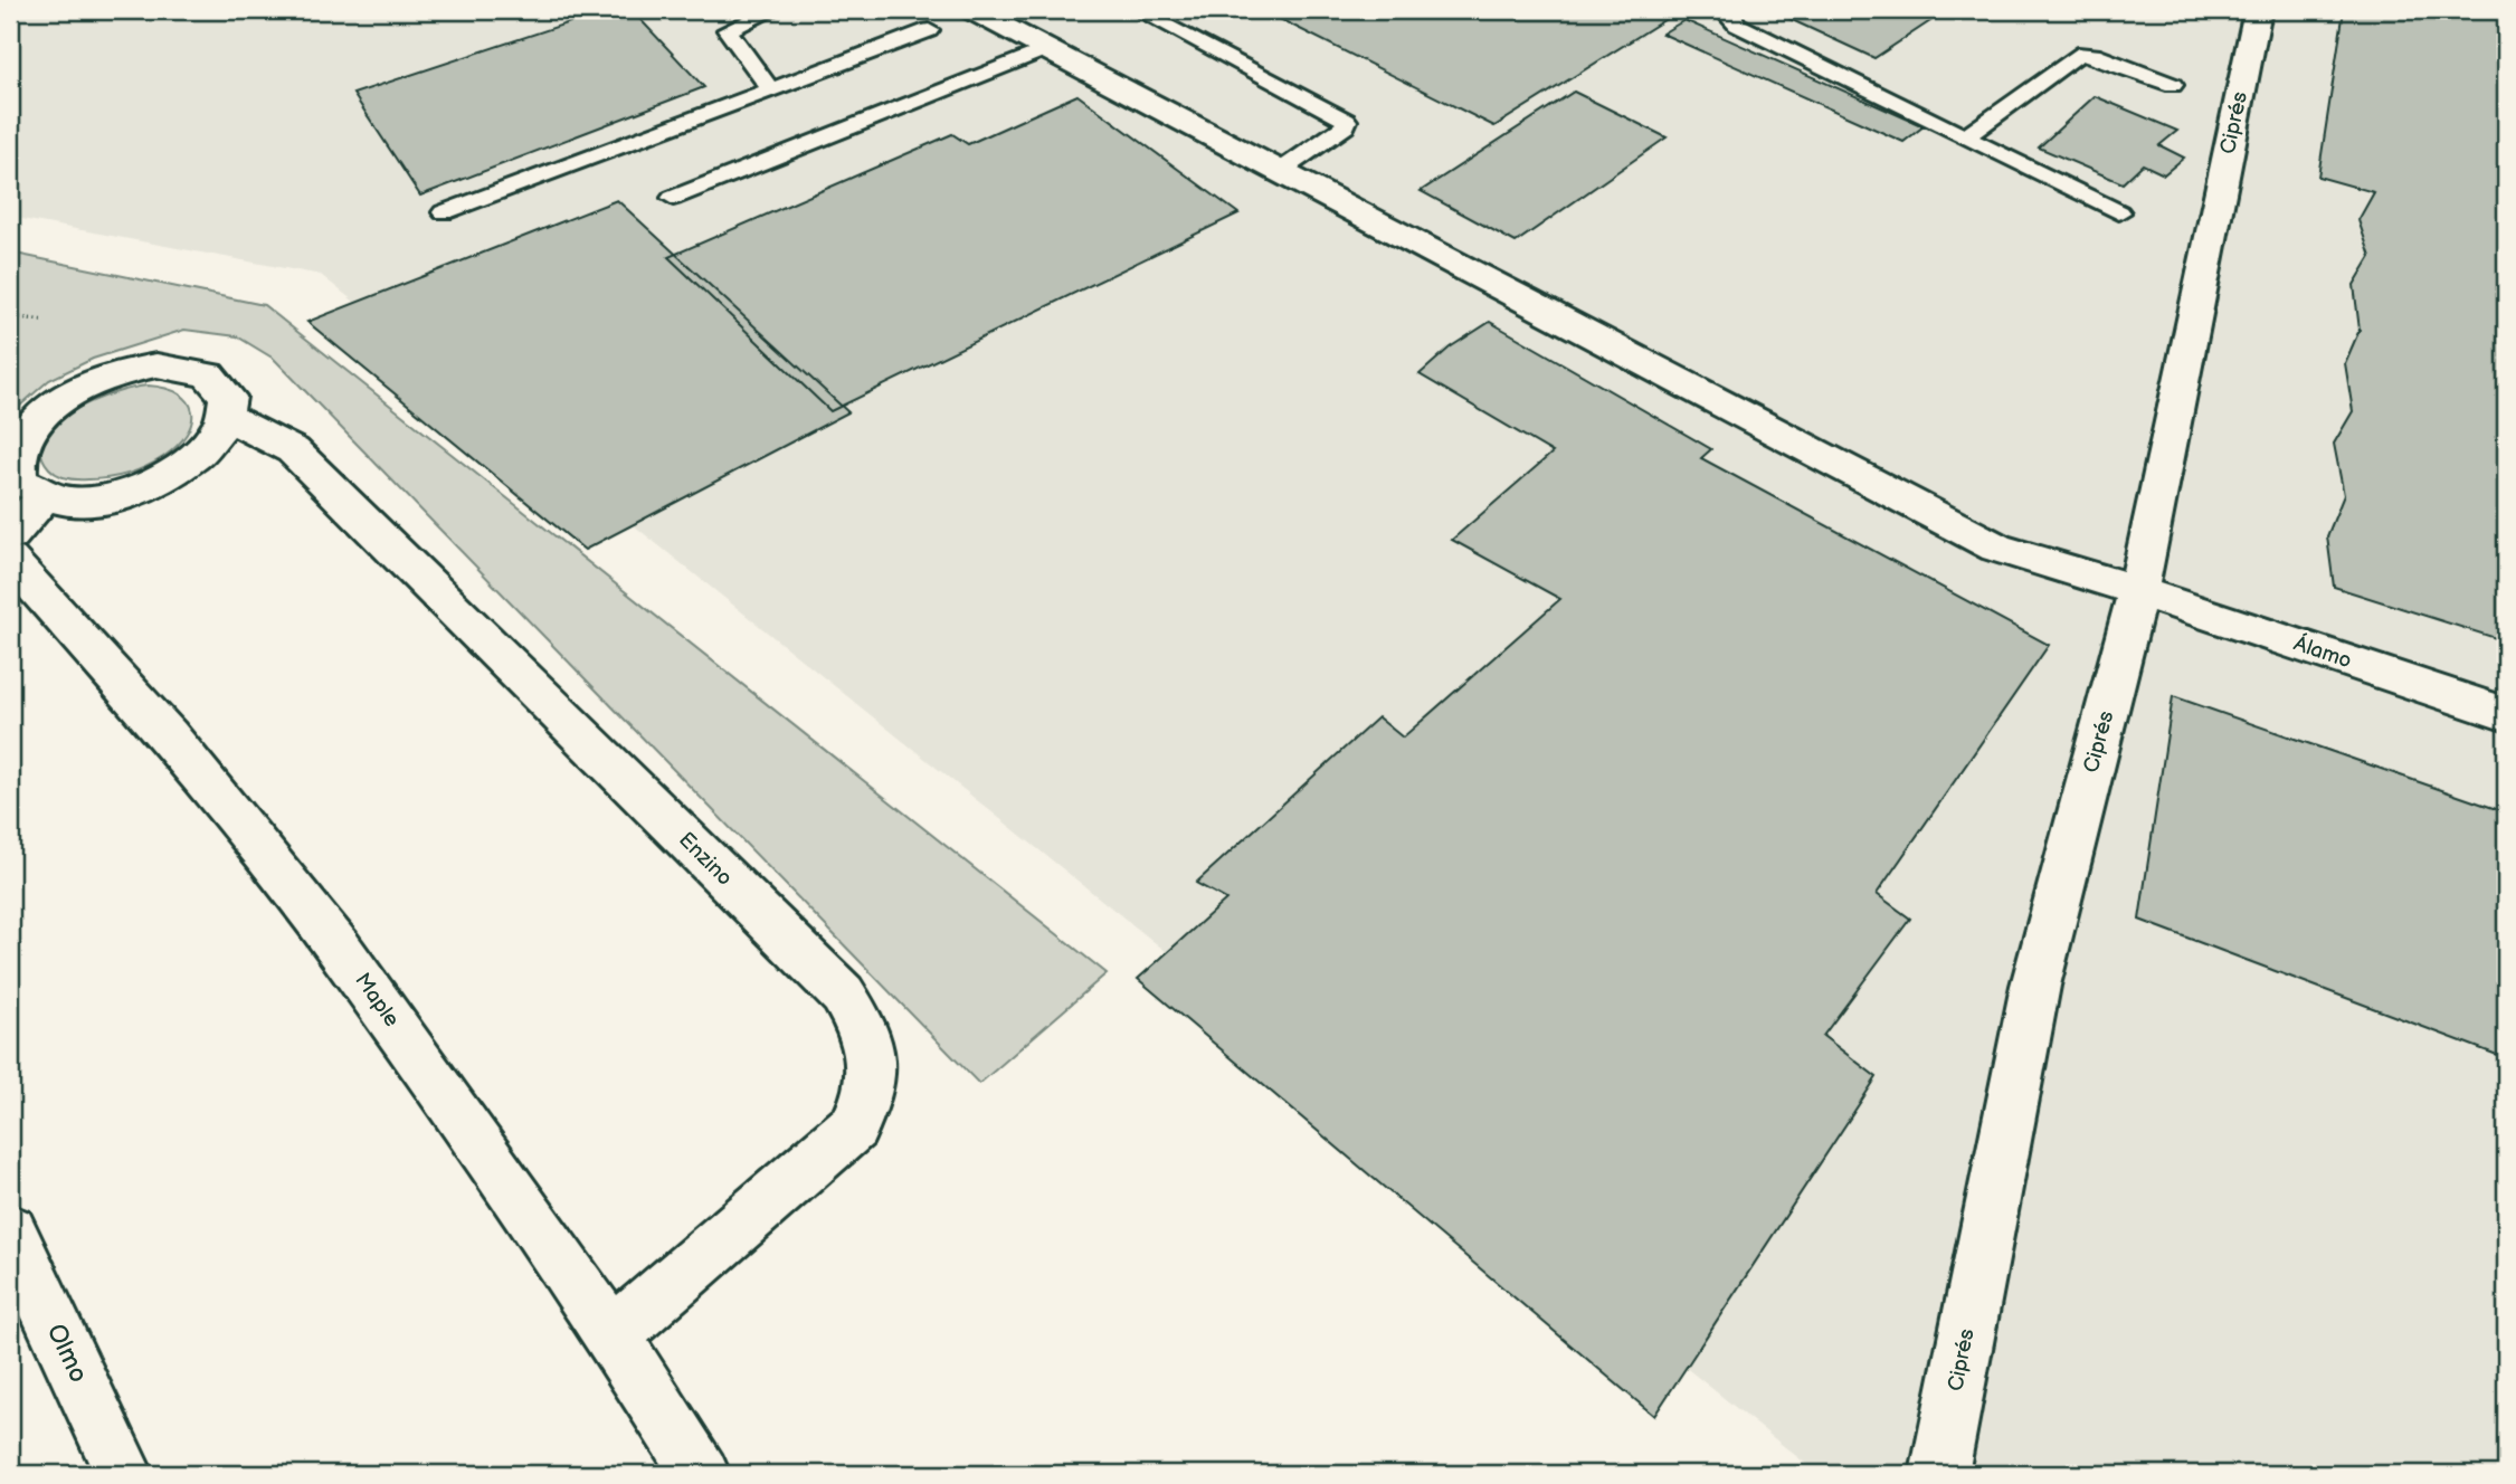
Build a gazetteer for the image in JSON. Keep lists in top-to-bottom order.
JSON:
{
  "streets": {
    "street": [
      "Ciprés",
      "Álamo",
      "Enzino",
      "Maple",
      "Olmo"
    ]
  },
  "crossings": [
    ["Ciprés", "Álamo"],
    ["Enzino", "Maple"]
  ]
}
